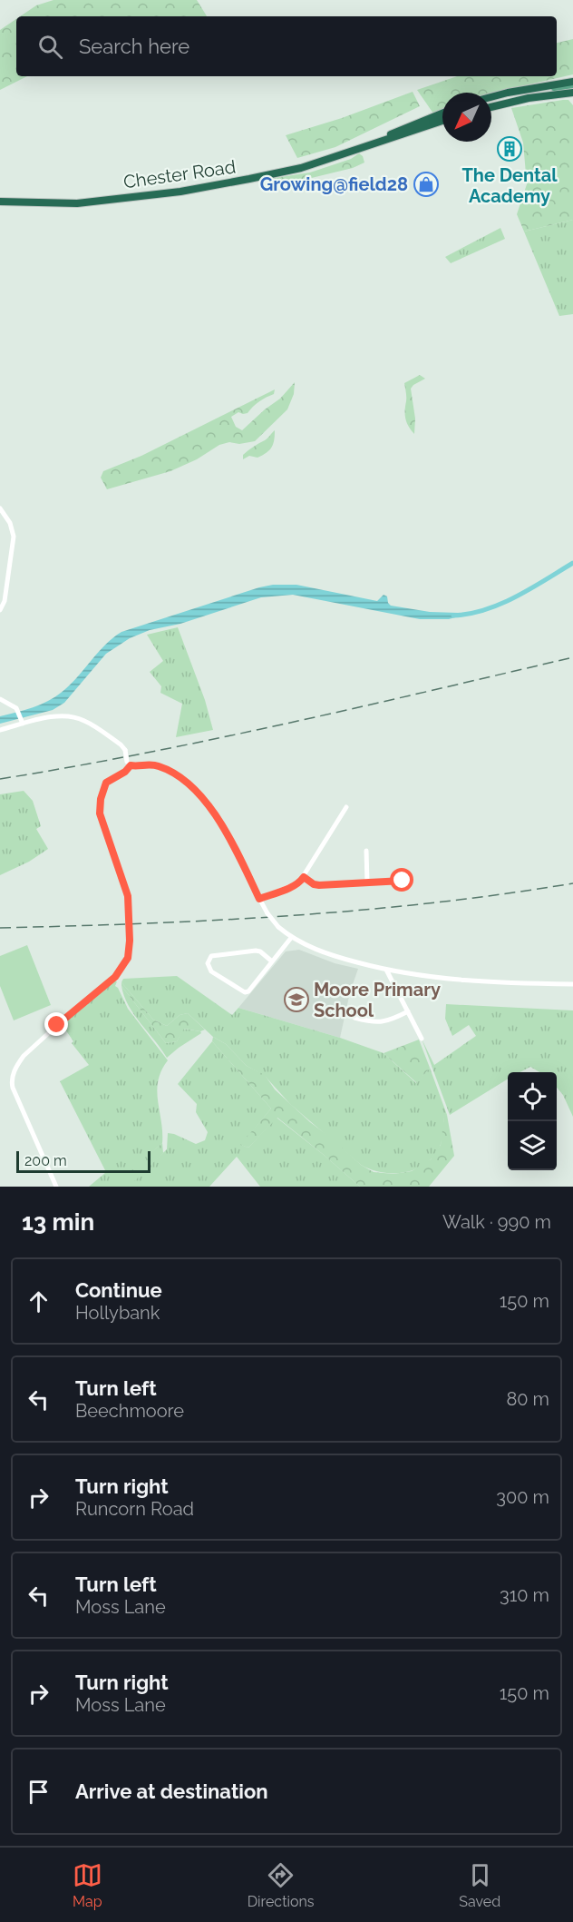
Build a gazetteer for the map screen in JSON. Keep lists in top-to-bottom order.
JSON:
{
  "streets": {
    "highway": ["Chester Road"]
  },
  "places": {
    "building": ["The Dental Academy"],
    "shop": ["Growing@field28"],
    "school or university": ["Moore Primary School"]
  },
  "scale_bar": "200 m",
  "north": "bottom left",
  "page": {
    "search": "Search here",
    "scale": "200 m",
    "heading": ["13 min", "Walk · 990 m"],
    "list": [
      ["Continue", "Hollybank", "150 m"],
      ["Turn left", "Beechmoore", "80 m"],
      ["Turn right", "Runcorn Road", "300 m"],
      ["Turn left", "Moss Lane", "310 m"],
      ["Turn right", "Moss Lane", "150 m"],
      "Arrive at destination"
    ],
    "nav": ["Map", "Directions", "Saved"]
  }
}
